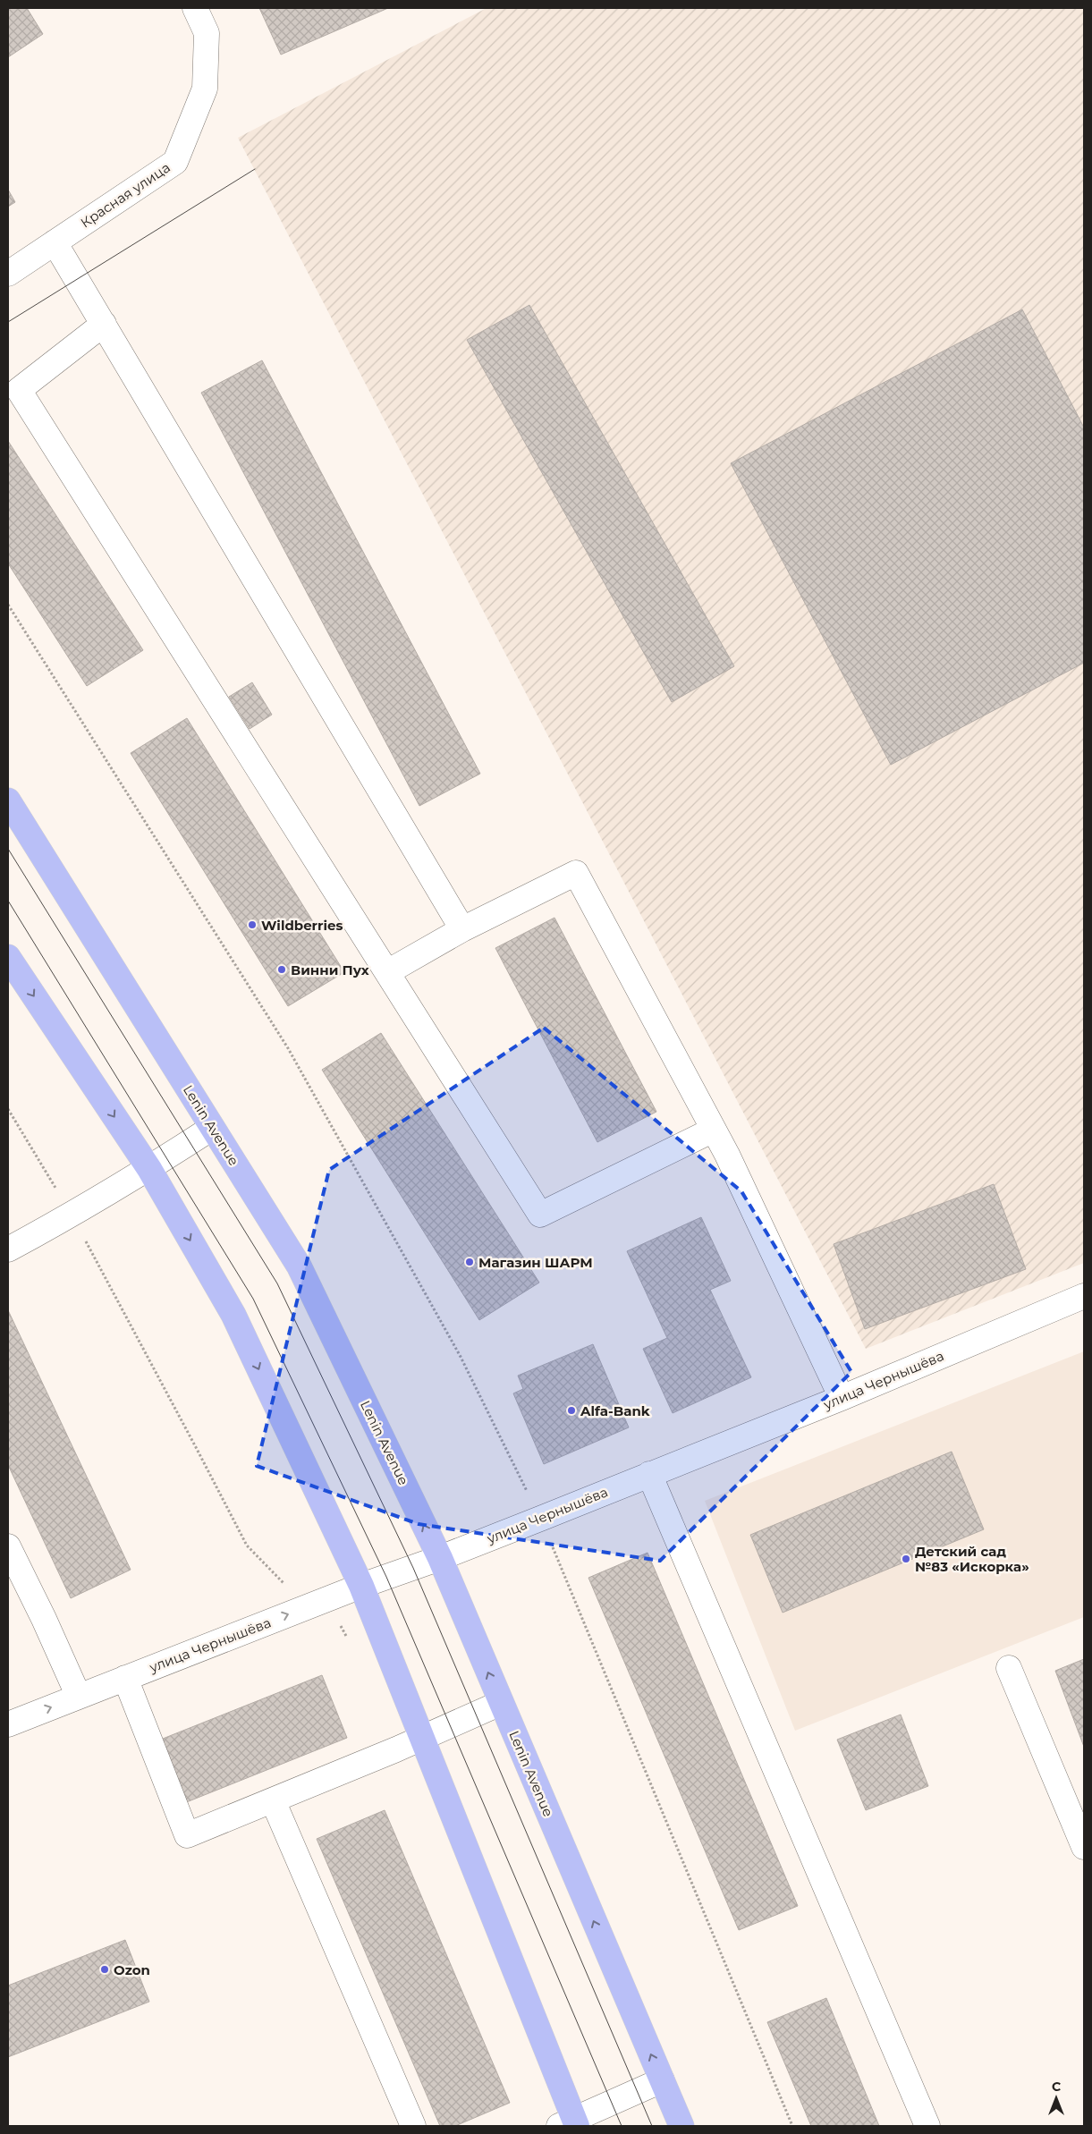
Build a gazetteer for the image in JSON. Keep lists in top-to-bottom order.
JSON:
{
  "streets": {
    "main road": ["Lenin Avenue"],
    "street": ["Красная улица", "улица Чернышёва"]
  },
  "crossings": [
    ["Lenin Avenue", "улица Чернышёва"]
  ],
  "places": [
    "Wildberries",
    "Винни Пух",
    "Магазин ШАРМ",
    "Alfa-Bank",
    "Детский сад №83 «Искорка»",
    "Ozon"
  ],
  "north": "top"
}
